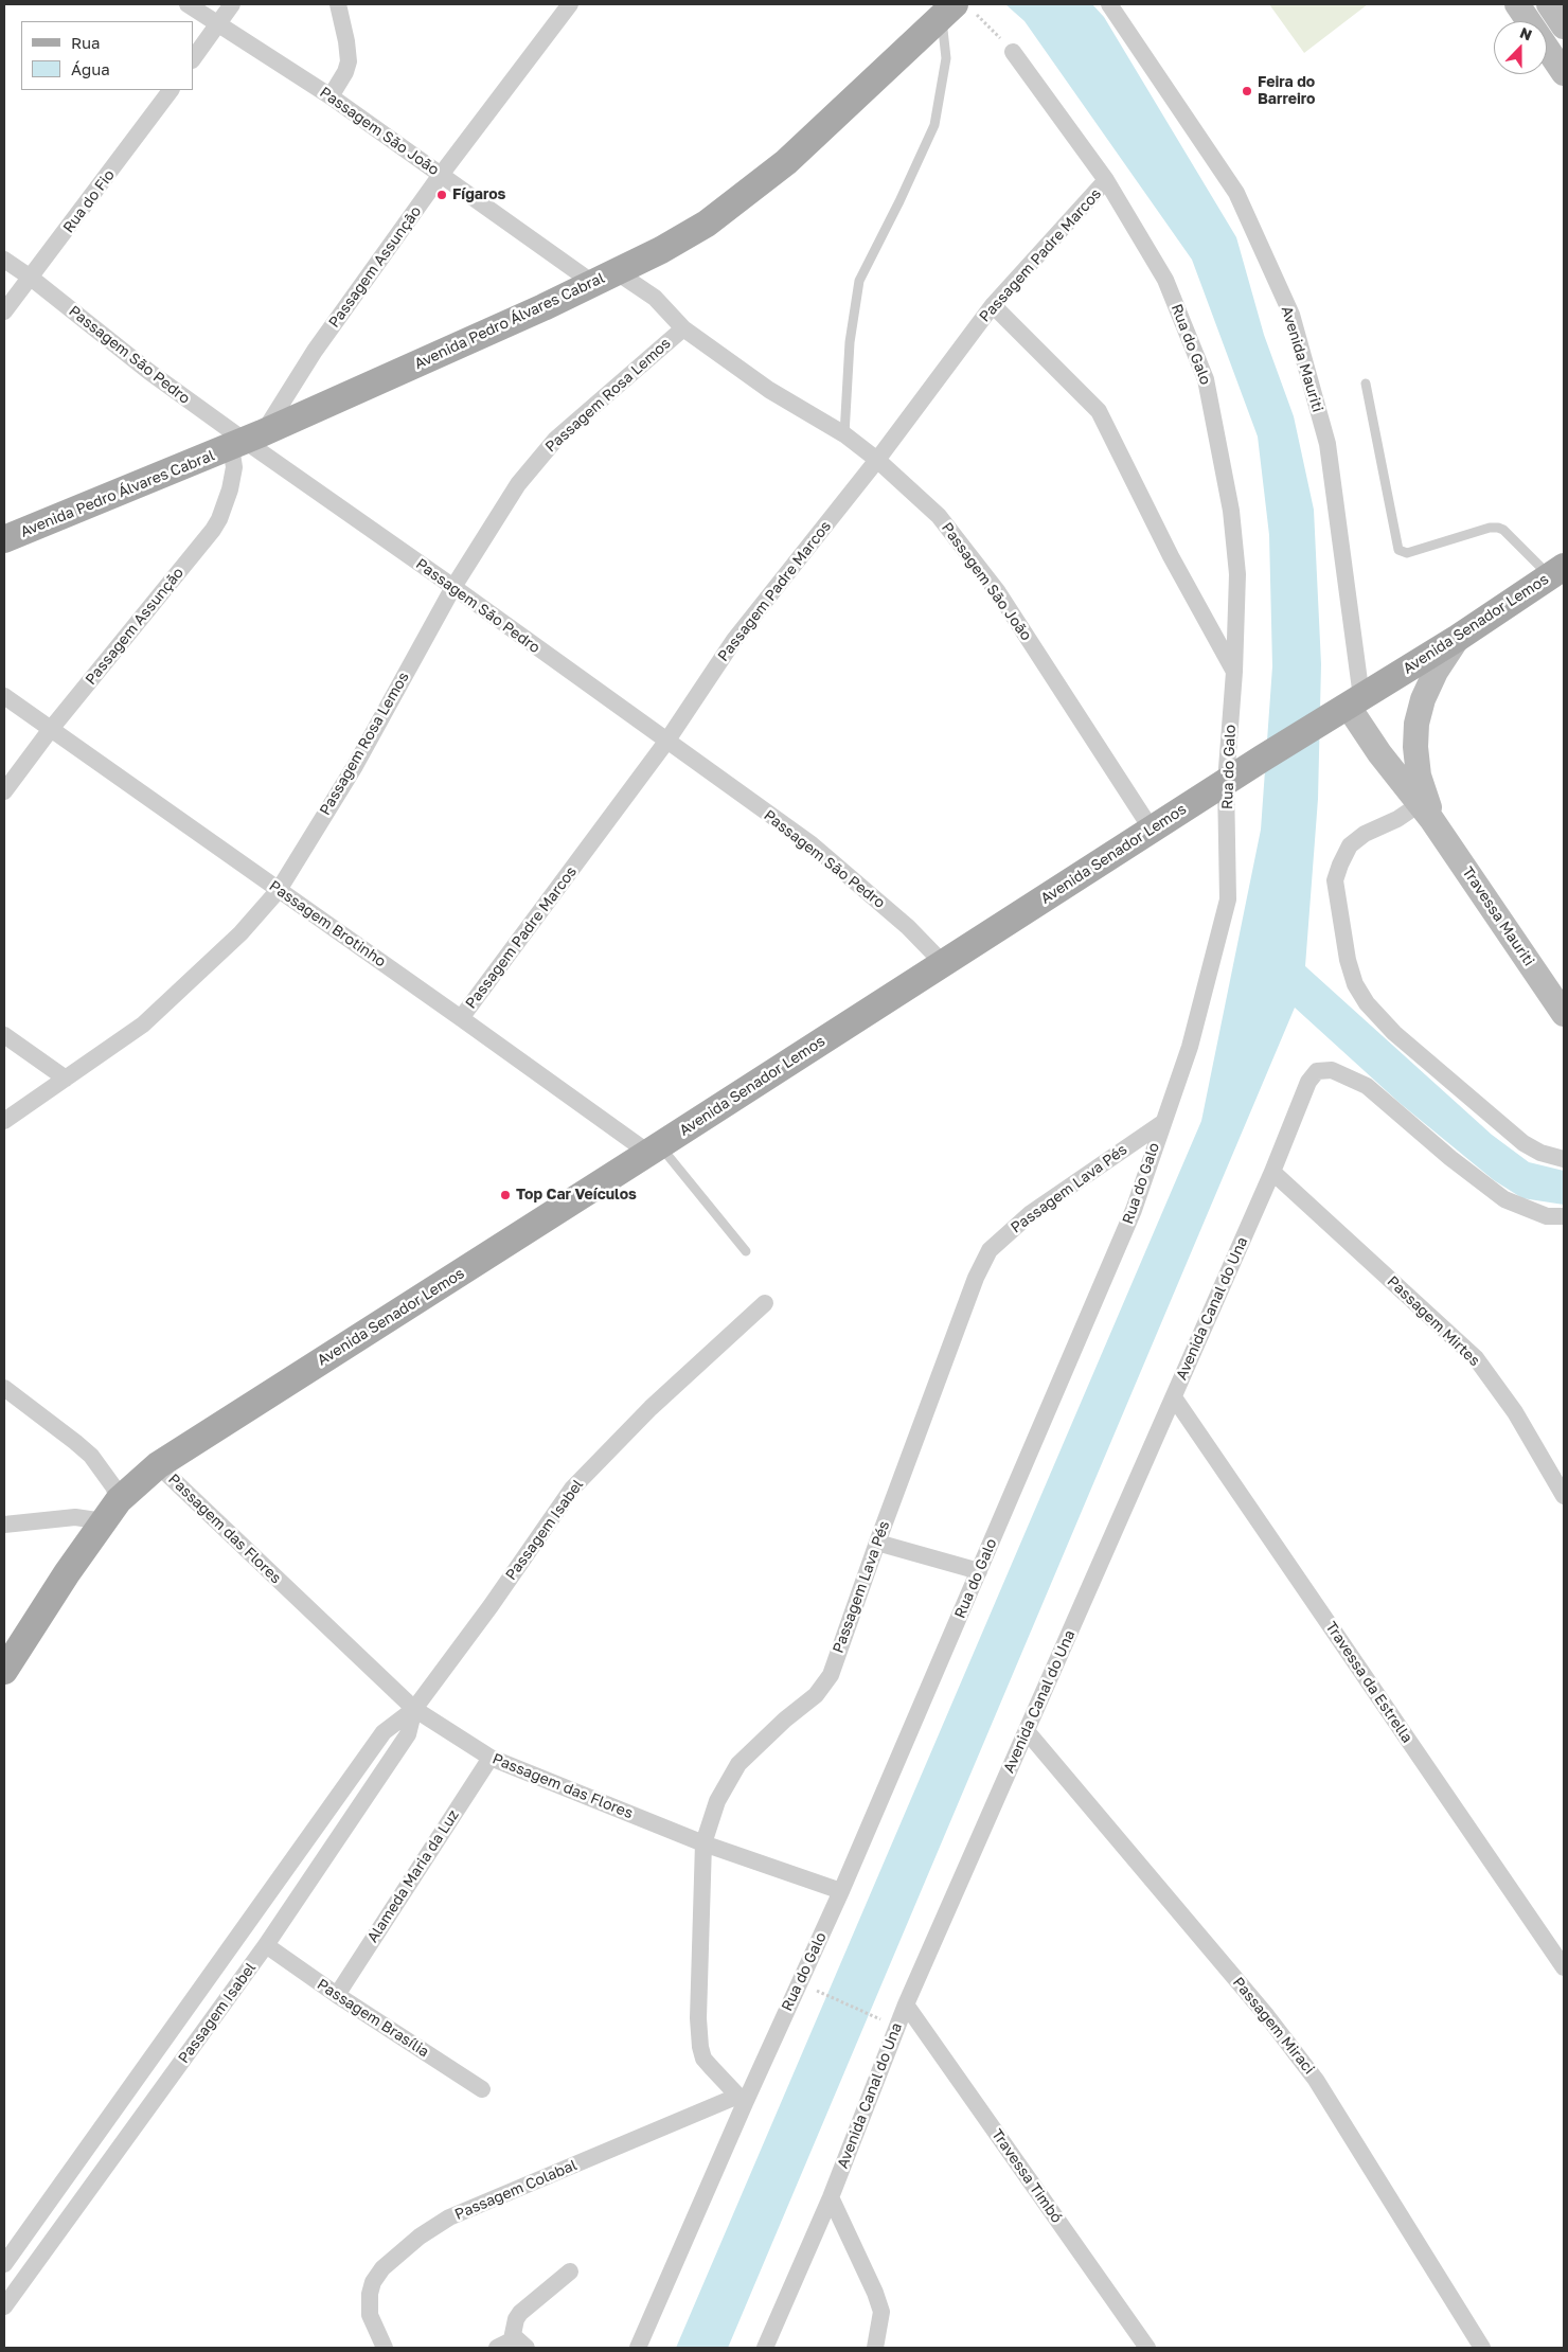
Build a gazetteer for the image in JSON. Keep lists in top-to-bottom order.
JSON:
{
  "streets": {
    "main road": ["Avenida Pedro Álvares Cabral", "Avenida Senador Lemos", "Travessa Mauriti"],
    "street": [
      "Passagem São João",
      "Rua do Fio",
      "Passagem Padre Marcos",
      "Passagem Assunção",
      "Rua do Galo",
      "Passagem São Pedro",
      "Avenida Mauriti",
      "Passagem Rosa Lemos",
      "Passagem Brotinho",
      "Passagem Lava Pés",
      "Avenida Canal do Una",
      "Passagem Mirtes",
      "Passagem das Flores",
      "Passagem Isabel",
      "Travessa da Estrella",
      "Alameda Maria da Luz",
      "Passagem Brasília",
      "Passagem Miraci",
      "Travessa Timbó",
      "Passagem Colabal"
    ]
  },
  "crossings": [
    ["Passagem São João", "Passagem Padre Marcos"],
    ["Passagem São João", "Passagem Assunção"],
    ["Passagem São João", "Avenida Pedro Álvares Cabral"],
    ["Passagem São João", "Passagem Rosa Lemos"],
    ["Passagem São João", "Avenida Senador Lemos"],
    ["Rua do Fio", "Passagem São Pedro"],
    ["Passagem Padre Marcos", "Rua do Galo"],
    ["Passagem Padre Marcos", "Passagem São Pedro"],
    ["Passagem Padre Marcos", "Passagem Brotinho"],
    ["Passagem Assunção", "Avenida Pedro Álvares Cabral"],
    ["Passagem Assunção", "Passagem São Pedro"],
    ["Passagem Assunção", "Passagem Brotinho"],
    ["Avenida Pedro Álvares Cabral", "Passagem São Pedro"],
    ["Rua do Galo", "Avenida Senador Lemos"],
    ["Rua do Galo", "Passagem Lava Pés"],
    ["Rua do Galo", "Passagem das Flores"],
    ["Rua do Galo", "Passagem Colabal"],
    ["Passagem São Pedro", "Passagem Rosa Lemos"],
    ["Passagem São Pedro", "Avenida Senador Lemos"],
    ["Avenida Mauriti", "Avenida Senador Lemos"],
    ["Avenida Mauriti", "Travessa Mauriti"],
    ["Passagem Rosa Lemos", "Passagem Brotinho"],
    ["Avenida Senador Lemos", "Travessa Mauriti"],
    ["Avenida Senador Lemos", "Passagem Brotinho"],
    ["Avenida Senador Lemos", "Passagem das Flores"],
    ["Passagem Lava Pés", "Passagem das Flores"],
    ["Passagem Lava Pés", "Passagem Colabal"],
    ["Avenida Canal do Una", "Passagem Mirtes"],
    ["Avenida Canal do Una", "Travessa da Estrella"],
    ["Avenida Canal do Una", "Passagem Miraci"],
    ["Avenida Canal do Una", "Travessa Timbó"],
    ["Passagem das Flores", "Passagem Isabel"],
    ["Passagem das Flores", "Alameda Maria da Luz"],
    ["Passagem Isabel", "Passagem Brasília"],
    ["Alameda Maria da Luz", "Passagem Brasília"]
  ],
  "places": ["Feira do Barreiro", "Fígaros", "Top Car Veículos"],
  "legend": ["Rua", "Água"],
  "north": "top"
}
